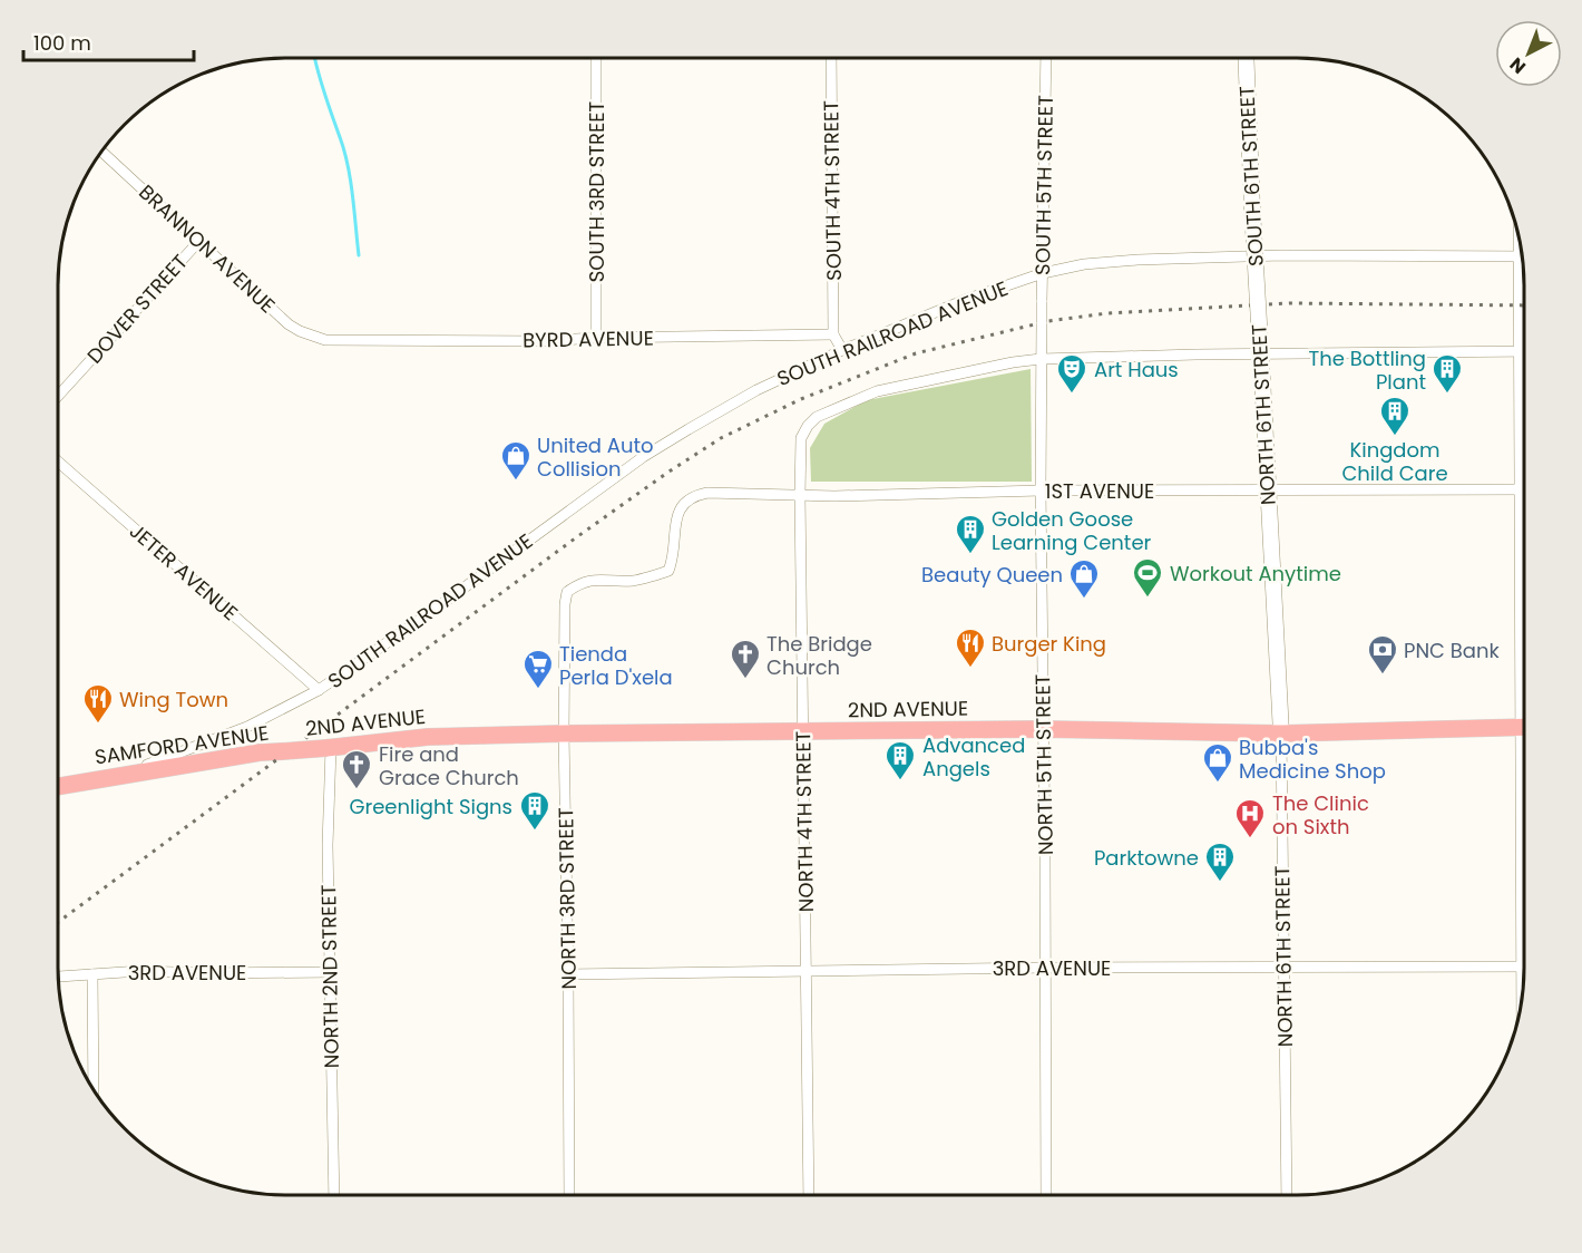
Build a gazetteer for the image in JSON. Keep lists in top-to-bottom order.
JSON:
{
  "streets": {
    "main road": ["2ND AVENUE", "SAMFORD AVENUE"],
    "street": [
      "SOUTH 6TH STREET",
      "SOUTH 5TH STREET",
      "SOUTH 4TH STREET",
      "SOUTH 3RD STREET",
      "BRANNON AVENUE",
      "DOVER STREET",
      "SOUTH RAILROAD AVENUE",
      "BYRD AVENUE",
      "NORTH 6TH STREET",
      "1ST AVENUE",
      "JETER AVENUE",
      "NORTH 5TH STREET",
      "NORTH 4TH STREET",
      "NORTH 3RD STREET",
      "3RD AVENUE",
      "NORTH 2ND STREET"
    ]
  },
  "crossings": [
    ["SOUTH 6TH STREET", "NORTH 6TH STREET"],
    ["SOUTH 5TH STREET", "SOUTH RAILROAD AVENUE"],
    ["SOUTH 5TH STREET", "NORTH 5TH STREET"],
    ["SOUTH 4TH STREET", "BYRD AVENUE"],
    ["SOUTH 3RD STREET", "BYRD AVENUE"],
    ["BRANNON AVENUE", "DOVER STREET"],
    ["BRANNON AVENUE", "BYRD AVENUE"],
    ["SOUTH RAILROAD AVENUE", "JETER AVENUE"],
    ["SOUTH RAILROAD AVENUE", "SAMFORD AVENUE"],
    ["NORTH 6TH STREET", "1ST AVENUE"],
    ["NORTH 6TH STREET", "2ND AVENUE"],
    ["NORTH 6TH STREET", "3RD AVENUE"],
    ["1ST AVENUE", "NORTH 5TH STREET"],
    ["1ST AVENUE", "NORTH 4TH STREET"],
    ["1ST AVENUE", "NORTH 3RD STREET"],
    ["2ND AVENUE", "SAMFORD AVENUE"],
    ["2ND AVENUE", "NORTH 5TH STREET"],
    ["2ND AVENUE", "NORTH 4TH STREET"],
    ["2ND AVENUE", "NORTH 3RD STREET"],
    ["2ND AVENUE", "NORTH 2ND STREET"],
    ["NORTH 5TH STREET", "NORTH 4TH STREET"],
    ["NORTH 5TH STREET", "3RD AVENUE"],
    ["NORTH 4TH STREET", "3RD AVENUE"],
    ["NORTH 3RD STREET", "3RD AVENUE"],
    ["3RD AVENUE", "NORTH 2ND STREET"]
  ],
  "places": {
    "theatre": ["Art Haus"],
    "building": [
      "The Bottling Plant",
      "Kingdom Child Care",
      "Golden Goose Learning Center",
      "Advanced Angels",
      "Greenlight Signs",
      "Parktowne"
    ],
    "shop": ["United Auto Collision", "Beauty Queen", "Bubba's Medicine Shop"],
    "sports": ["Workout Anytime"],
    "restaurant": ["Burger King", "Wing Town"],
    "bank": ["PNC Bank"],
    "church": ["The Bridge Church", "Fire and Grace Church"],
    "supermarket": ["Tienda Perla D'xela"],
    "hospital": ["The Clinic on Sixth"]
  },
  "scale_bar": "100 m",
  "north": "bottom left"
}
